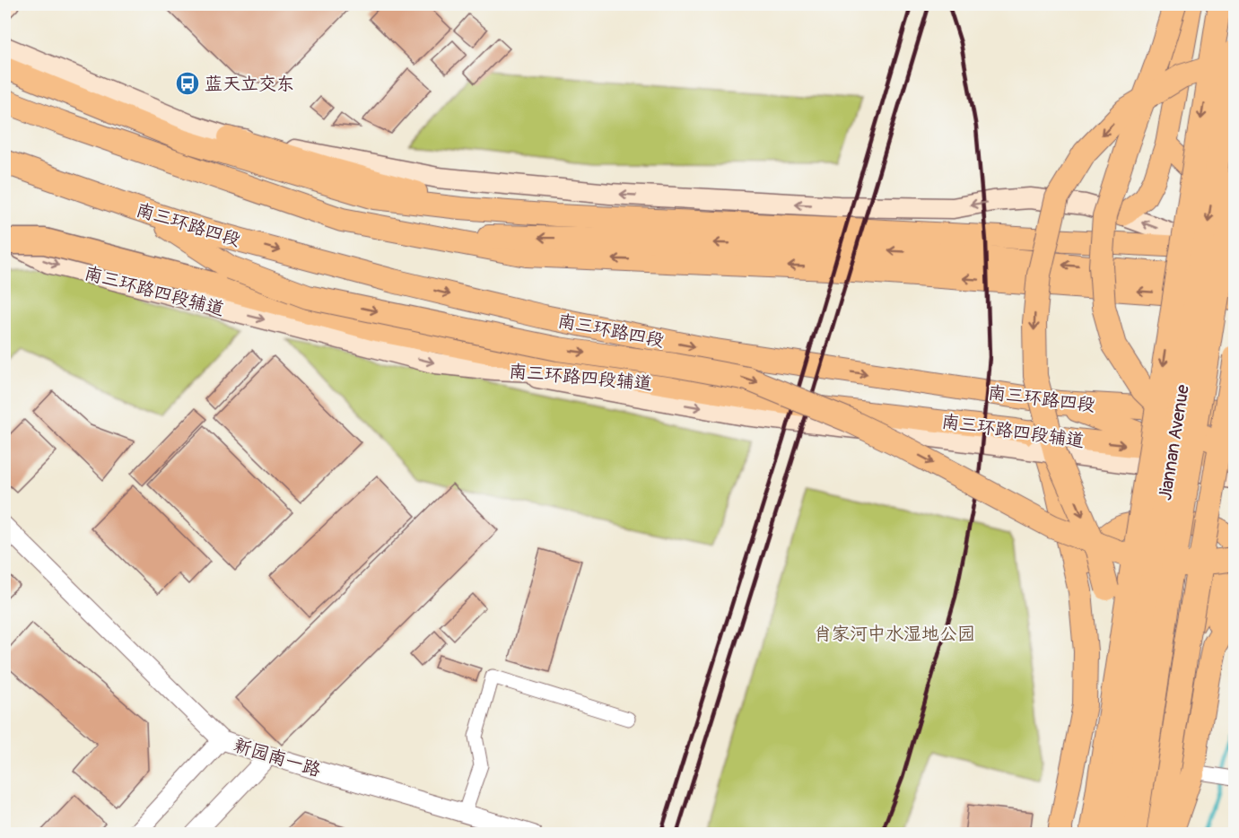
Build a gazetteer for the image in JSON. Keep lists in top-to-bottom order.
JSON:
{
  "streets": {
    "highway": ["南三环路四段", "Jiannan Avenue"],
    "main road": ["南三环路四段辅道"],
    "street": ["新园南一路"]
  },
  "parks": ["肖家河中水湿地公园"],
  "places": {
    "bus stop": ["蓝天立交东"]
  }
}
